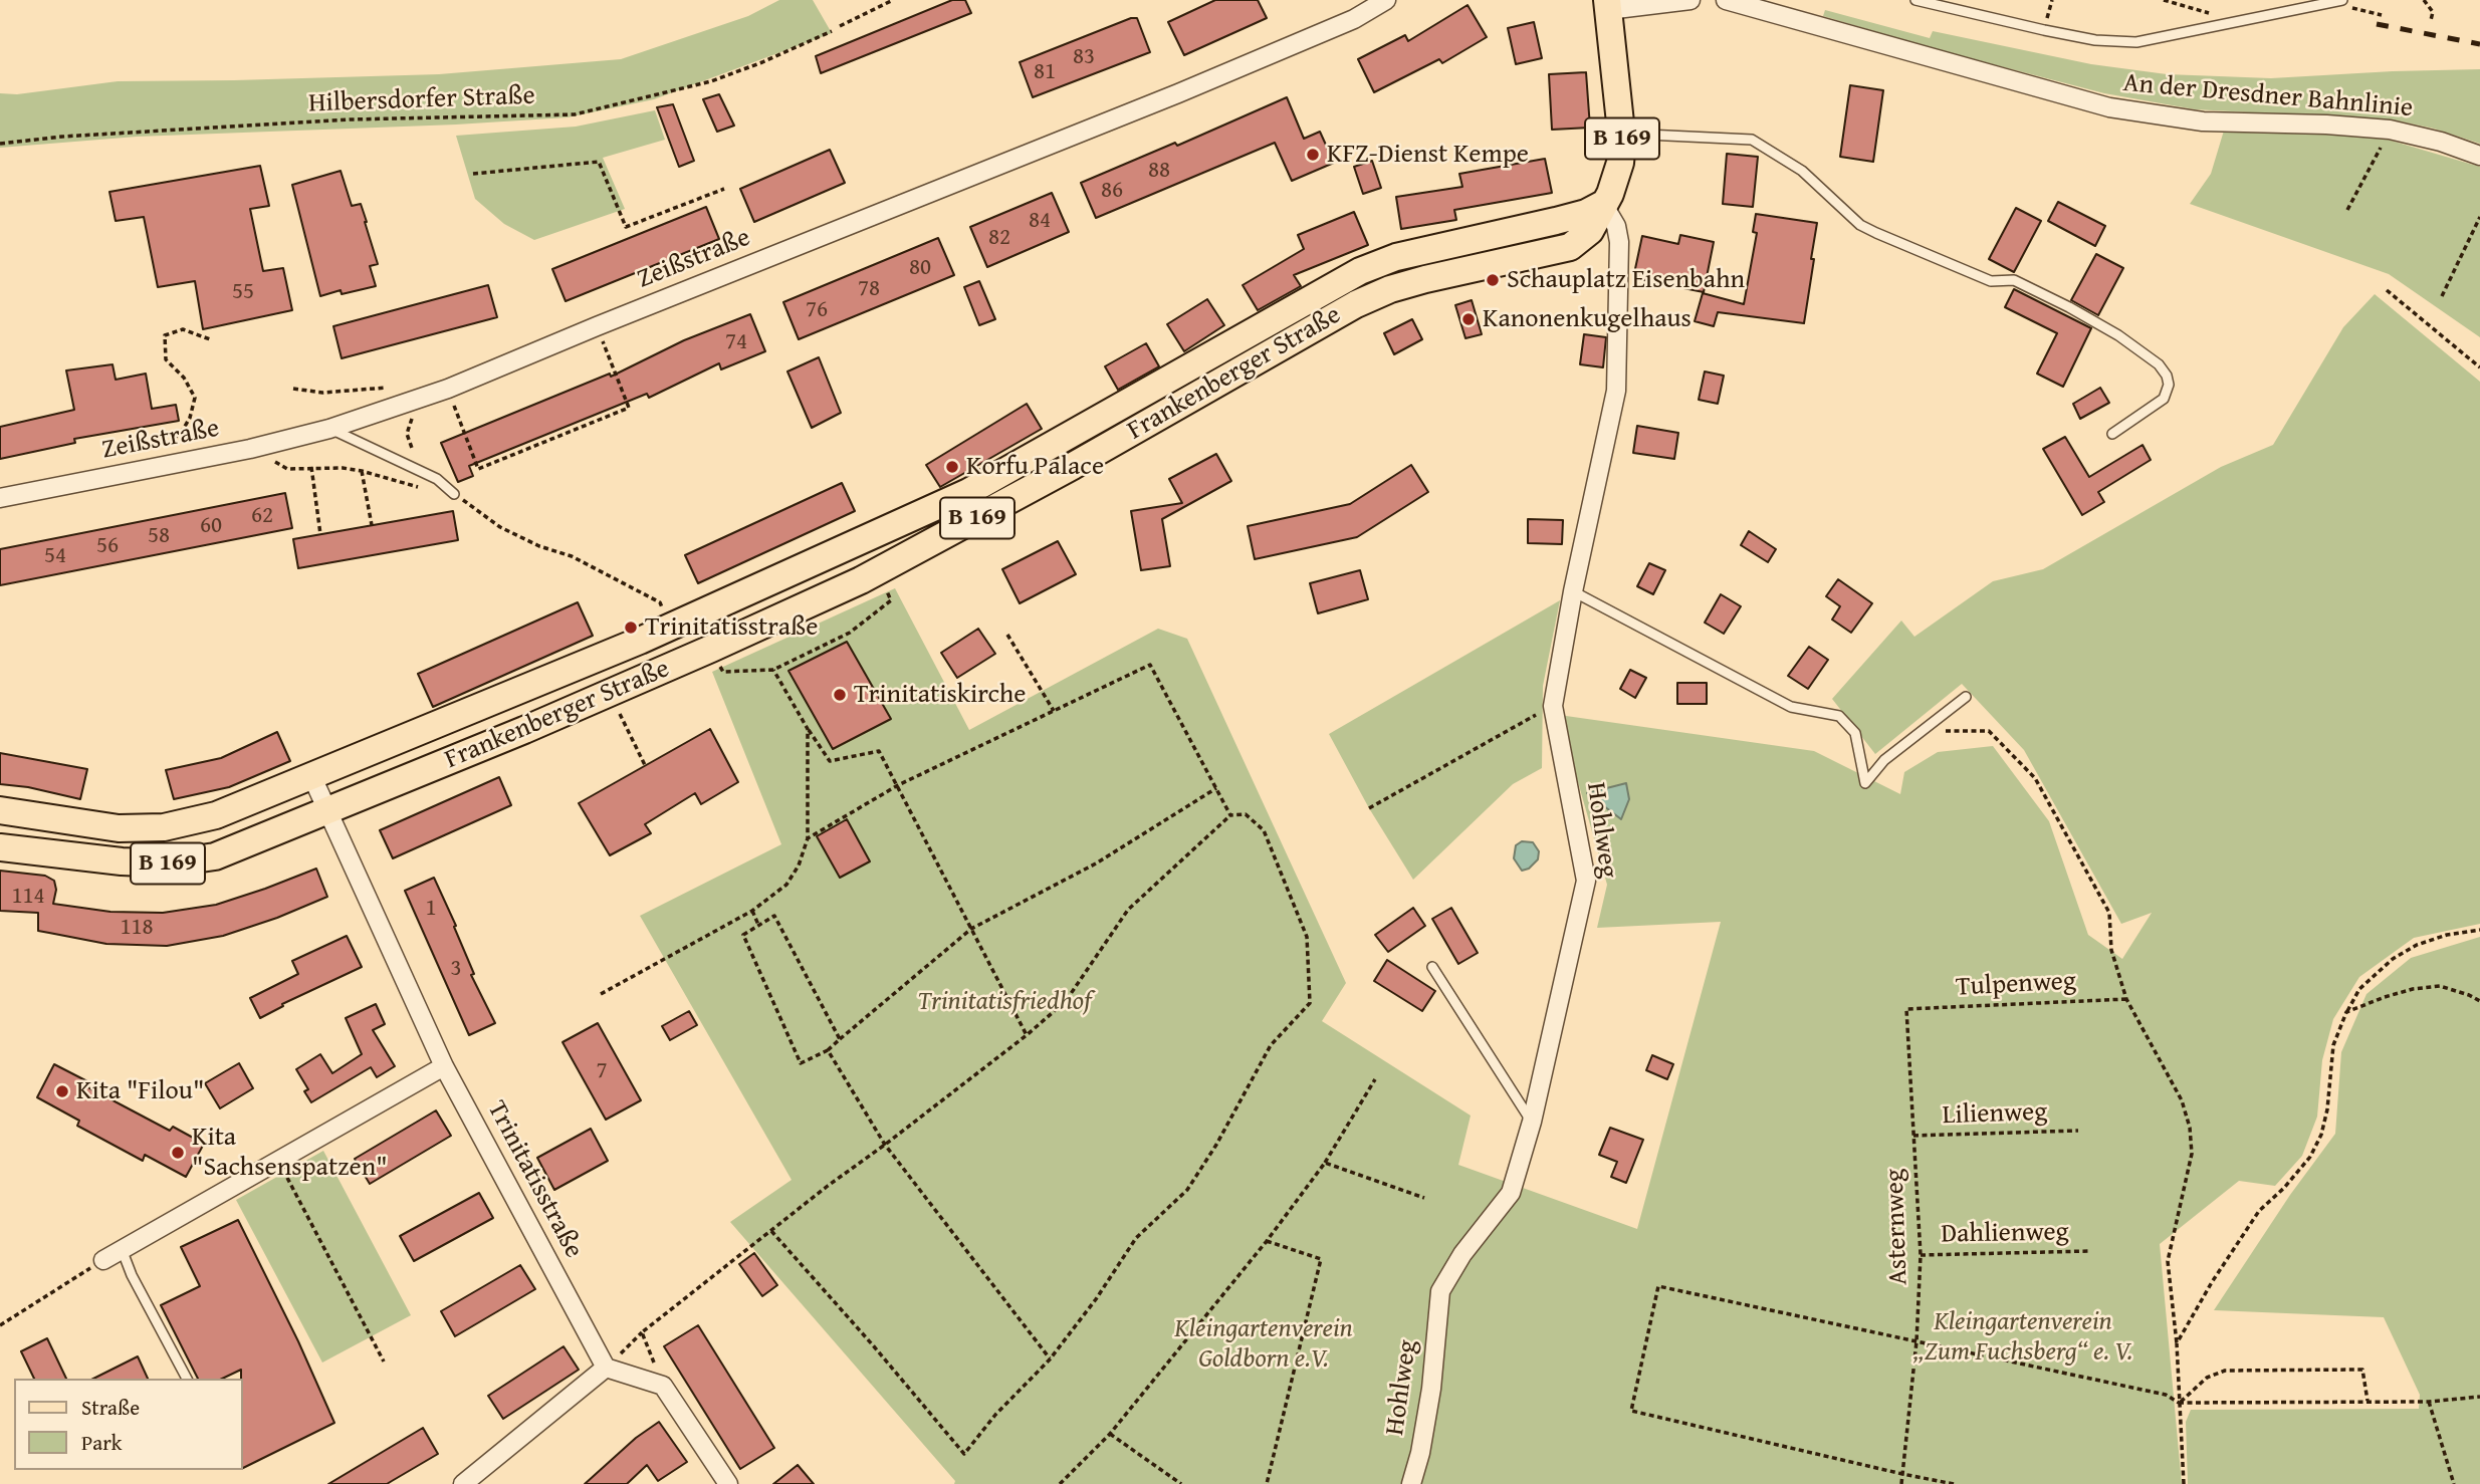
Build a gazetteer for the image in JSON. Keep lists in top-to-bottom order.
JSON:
{
  "streets": {
    "main road": ["B 169", "Frankenberger Straße"],
    "street": [
      "An der Dresdner Bahnlinie",
      "Zeißstraße",
      "Hohlweg",
      "Trinitatisstraße"
    ],
    "path": [
      "Hilbersdorfer Straße",
      "Tulpenweg",
      "Lilienweg",
      "Asternweg",
      "Dahlienweg"
    ]
  },
  "crossings": [
    ["Frankenberger Straße", "Hohlweg"],
    ["Frankenberger Straße", "Trinitatisstraße"],
    ["Tulpenweg", "Asternweg"],
    ["Lilienweg", "Asternweg"],
    ["Asternweg", "Dahlienweg"]
  ],
  "parks": ["Trinitatisfriedhof", "Kleingartenverein „Zum Fuchsberg“ e. V.", "Kleingartenverein Goldborn e.V."],
  "places": [
    "KFZ-Dienst Kempe",
    "Schauplatz Eisenbahn",
    "Kanonenkugelhaus",
    "Korfu Palace",
    "Trinitatisstraße",
    "Trinitatiskirche",
    "Kita \"Filou\"",
    "Kita \"Sachsenspatzen\""
  ],
  "house_numbers": [
    "83",
    "81",
    "88",
    "86",
    "84",
    "82",
    "80",
    "78",
    "55",
    "76",
    "74",
    "62",
    "60",
    "58",
    "56",
    "54",
    "114",
    "1",
    "118",
    "3",
    "7"
  ],
  "legend": ["Straße", "Park"]
}
